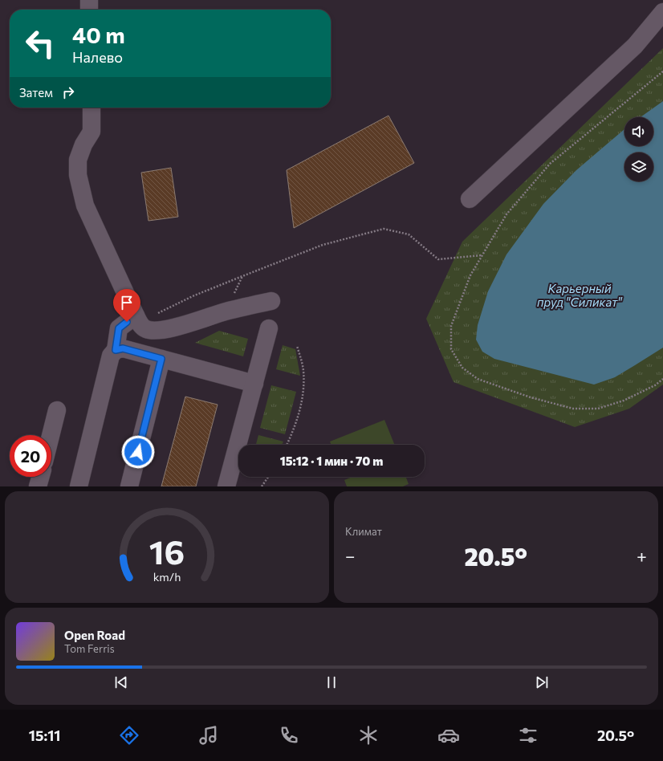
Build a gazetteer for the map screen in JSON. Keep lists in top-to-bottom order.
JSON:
{
  "water": ["Карьерный пруд \"Силикат\""],
  "page": {
    "turn": ["40 m", "Налево"],
    "then": "Затем",
    "limit": "20",
    "trip": "15:12 · 1 мин · 70 m",
    "tile": "Климат",
    "heat": ["−", "20.5°", "+"],
    "song": ["Open Road", "Tom Ferris"],
    "tabs": ["15:11", "20.5°"],
    "gauge": ["16", "km/h"]
  }
}
